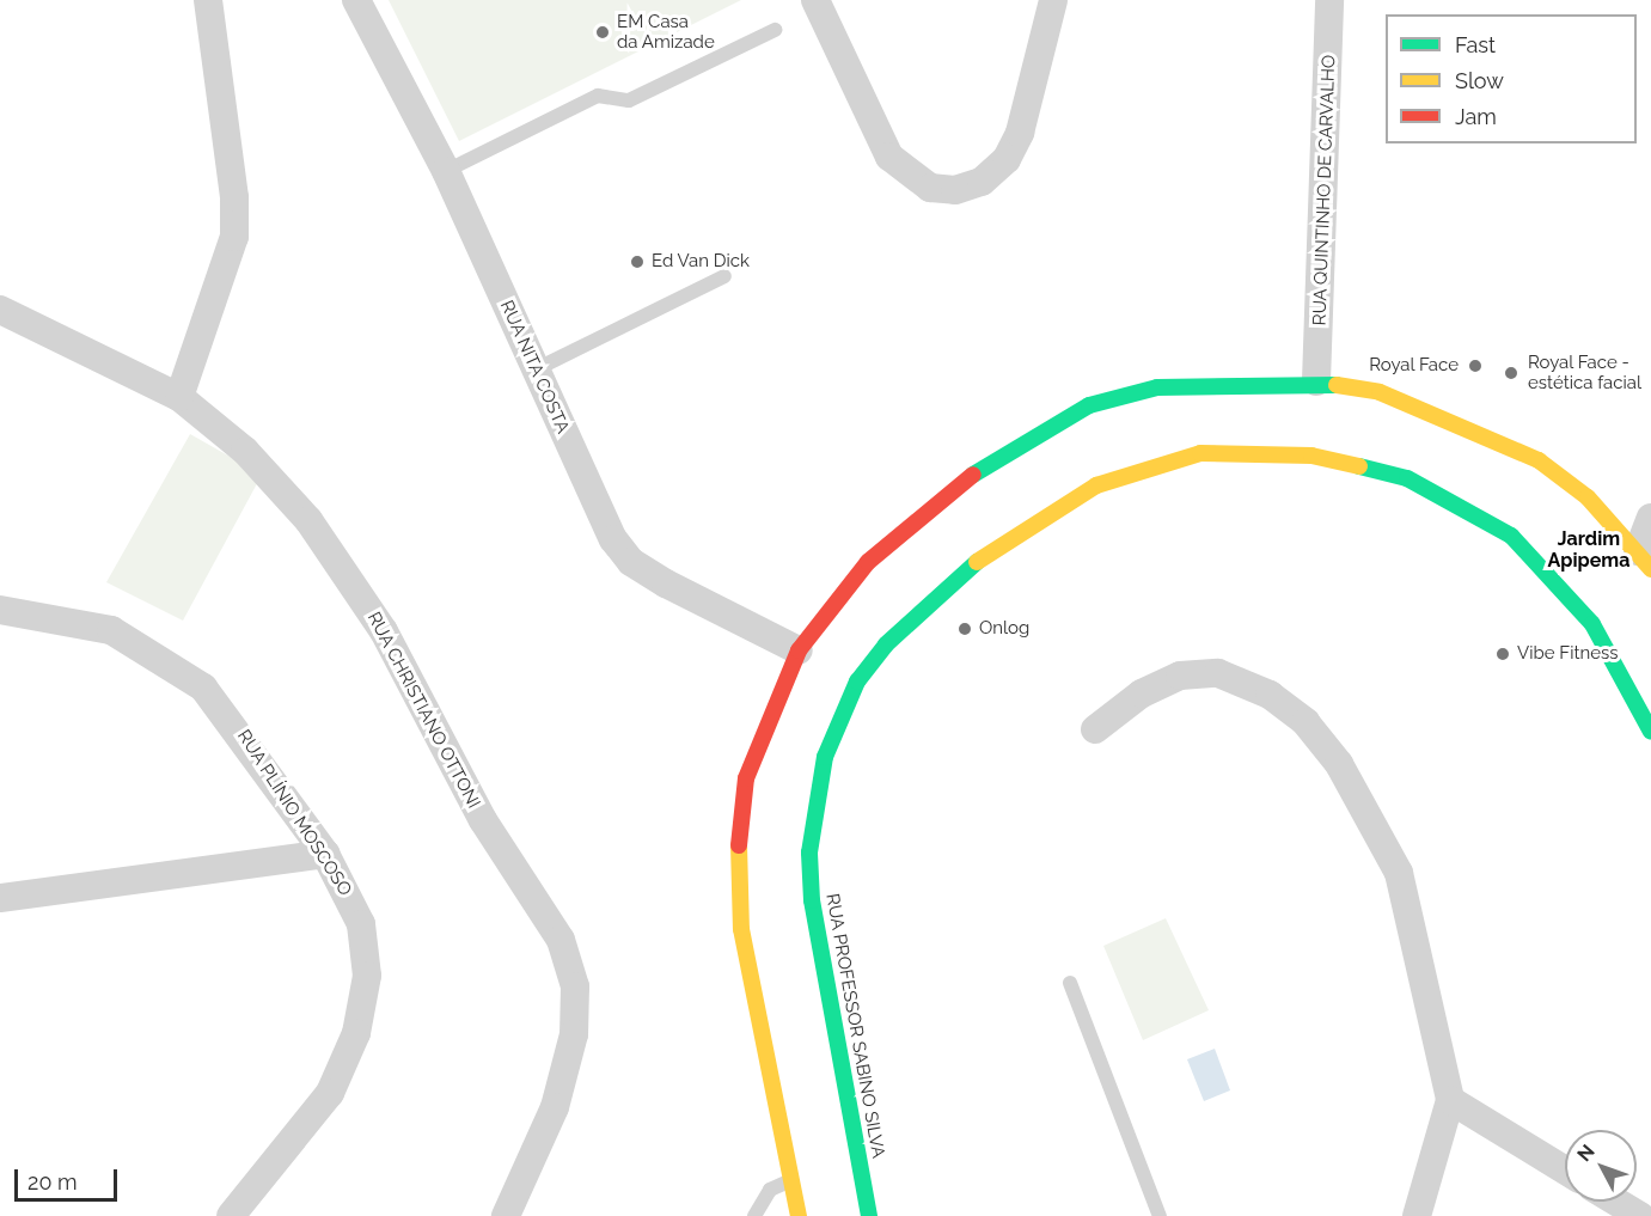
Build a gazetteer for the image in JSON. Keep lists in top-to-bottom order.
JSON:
{
  "streets": {
    "main road": ["RUA PROFESSOR SABINO SILVA"],
    "street": [
      "RUA QUINTINHO DE CARVALHO",
      "RUA NITA COSTA",
      "RUA CHRISTIANO OTTONI",
      "RUA PLÍNIO MOSCOSO"
    ]
  },
  "districts": ["Jardim Apipema"],
  "places": [
    "EM Casa da Amizade",
    "Ed Van Dick",
    "Royal Face",
    "Royal Face - estética facial",
    "Onlog",
    "Vibe Fitness"
  ],
  "legend": ["Fast", "Slow", "Jam"],
  "scale_bar": "20 m",
  "north": "top left"
}
